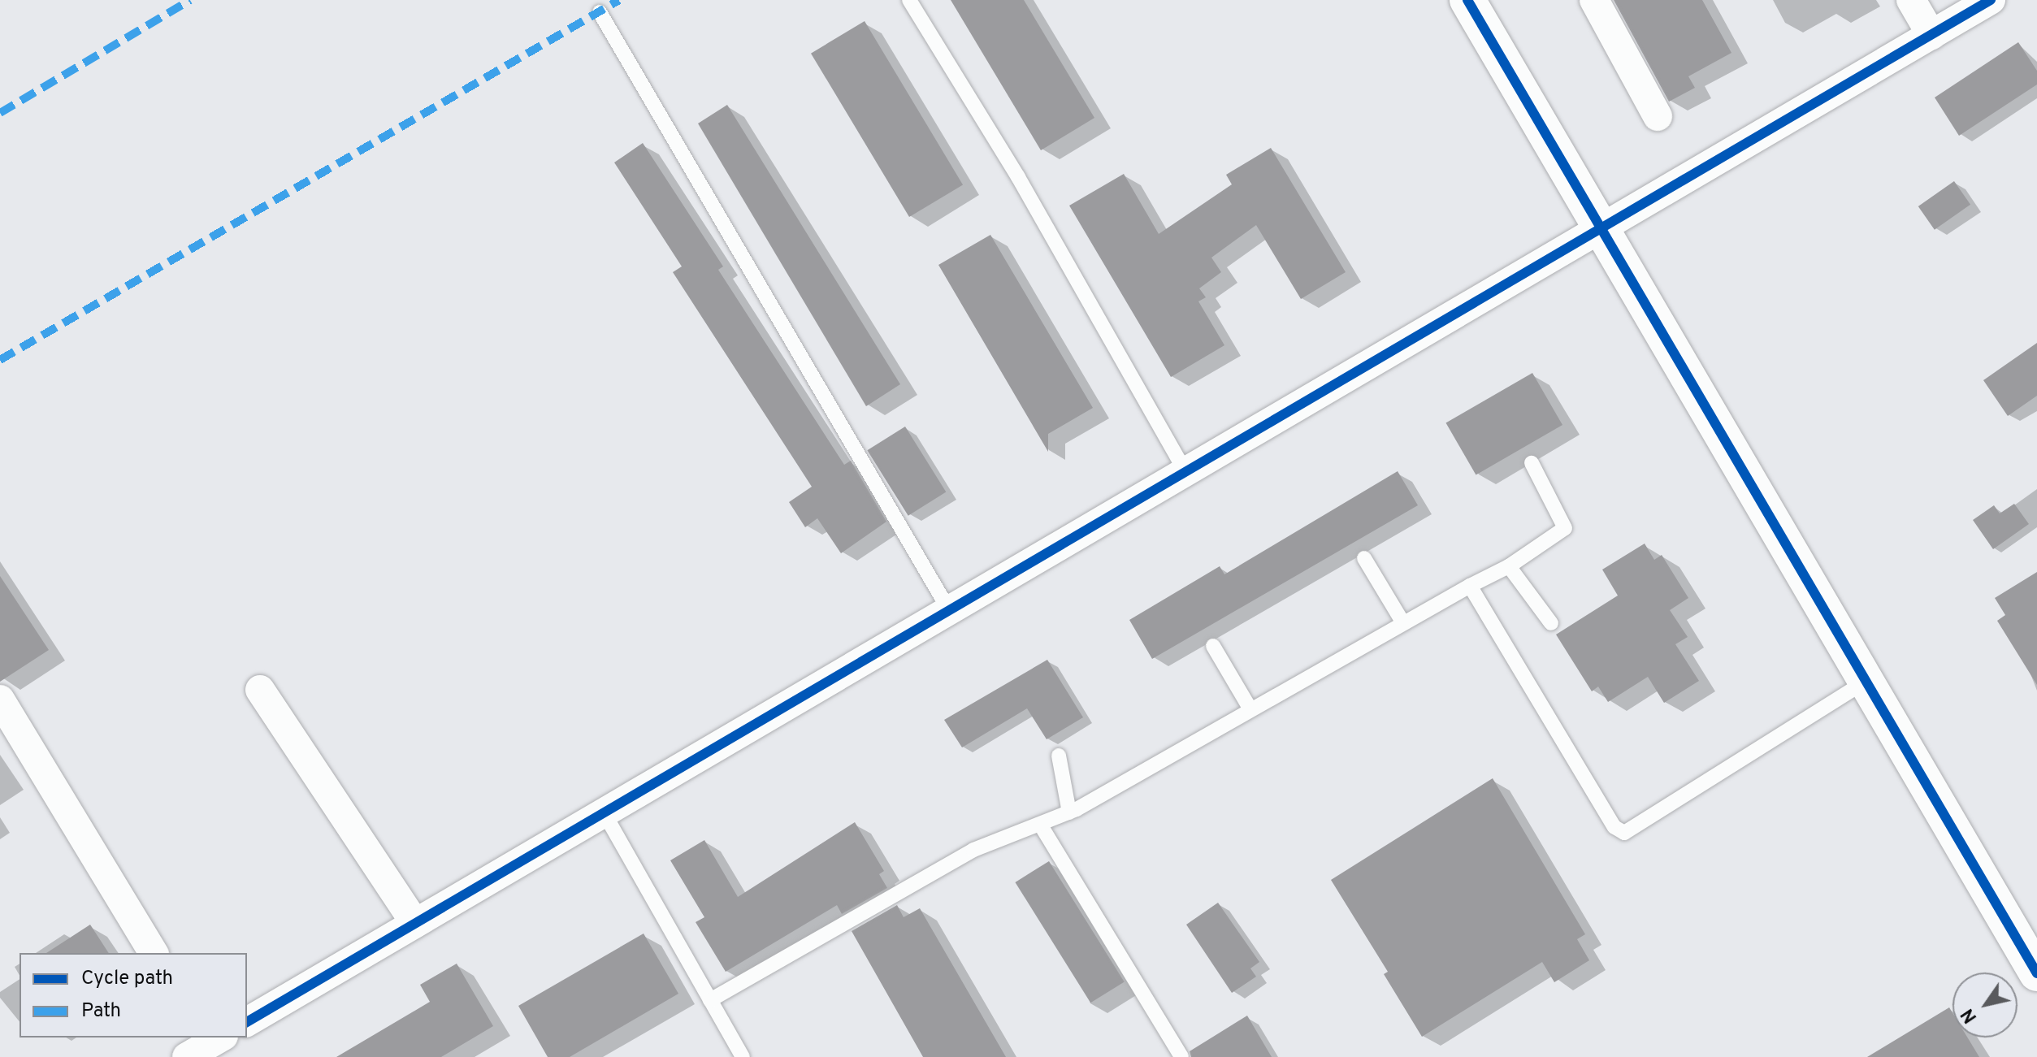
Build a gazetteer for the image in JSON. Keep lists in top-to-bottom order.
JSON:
{
  "legend": ["Cycle path", "Path"],
  "north": "bottom left"
}
